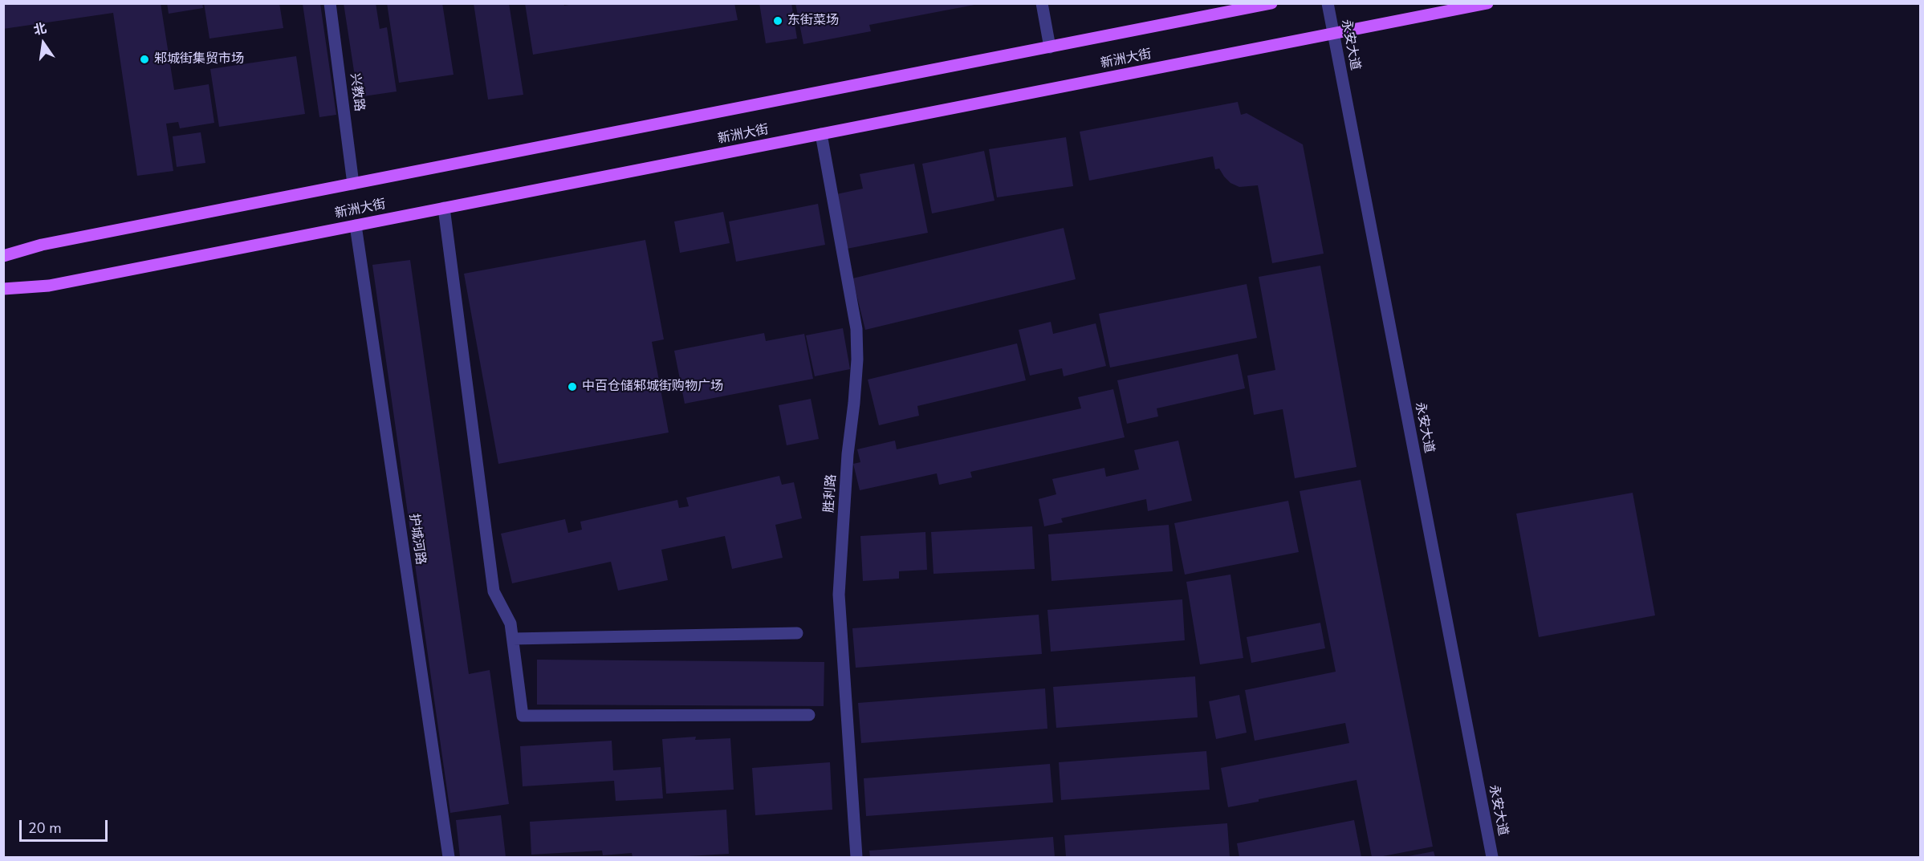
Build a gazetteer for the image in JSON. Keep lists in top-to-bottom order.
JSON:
{
  "streets": {
    "main road": ["新洲大街"],
    "street": [
      "永安大道",
      "兴教路",
      "胜利路",
      "护城河路"
    ]
  },
  "crossings": [
    ["永安大道", "新洲大街"],
    ["新洲大街", "兴教路"],
    ["新洲大街", "胜利路"],
    ["新洲大街", "护城河路"]
  ],
  "places": ["东街菜场", "邾城街集贸市场", "中百仓储邾城街购物广场"],
  "scale_bar": "20 m",
  "north": "top"
}
